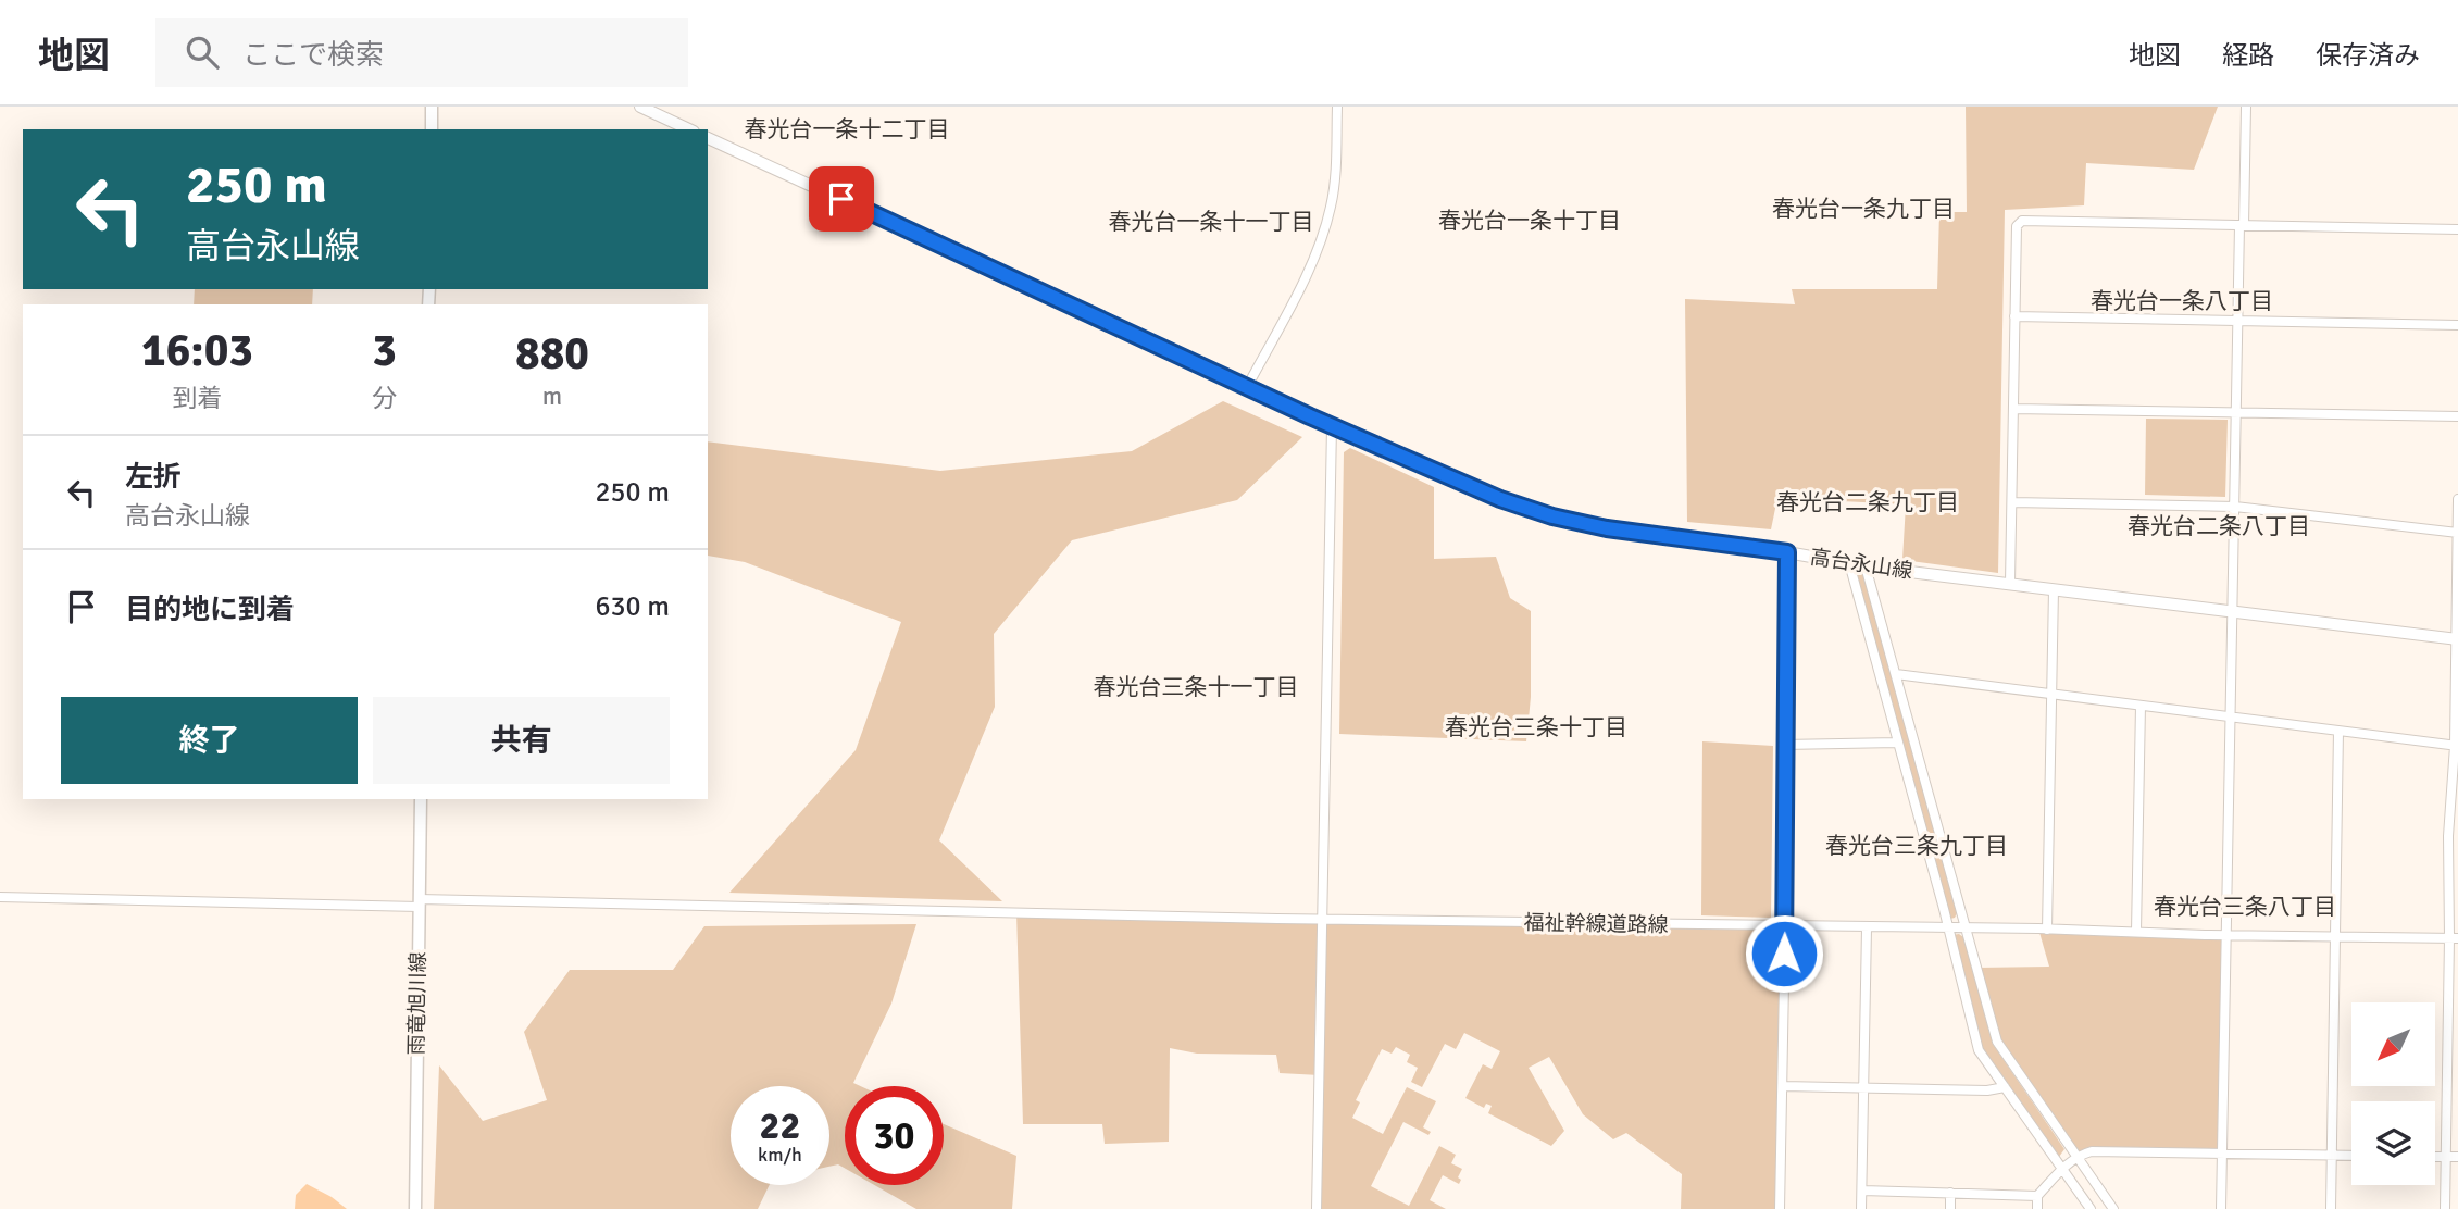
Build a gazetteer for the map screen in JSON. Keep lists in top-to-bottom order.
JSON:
{
  "streets": {
    "main road": ["雨竜旭川線"],
    "street": ["高台永山線", "福祉幹線道路線"]
  },
  "crossings": [
    ["福祉幹線道路線", "雨竜旭川線"]
  ],
  "districts": [
    "春光台一条十二丁目",
    "春光台一条九丁目",
    "春光台一条十丁目",
    "春光台一条十一丁目",
    "春光台一条八丁目",
    "春光台二条九丁目",
    "春光台二条八丁目",
    "春光台三条十一丁目",
    "春光台三条十丁目",
    "春光台三条九丁目",
    "春光台三条八丁目"
  ],
  "north": "bottom left",
  "page": {
    "header": "地図",
    "search": "ここで検索",
    "nav": ["地図", "経路", "保存済み"],
    "turn": ["250 m", "高台永山線"],
    "eta": [
      "16:03",
      "到着",
      "3",
      "分",
      "880",
      "m"
    ],
    "list": [
      {
        "name": "左折",
        "note": "高台永山線",
        "value": "250 m"
      },
      {
        "name": "目的地に到着",
        "value": "630 m"
      }
    ],
    "buttons": ["終了", "共有"],
    "speed": "22 km/h",
    "limit": "30"
  }
}
